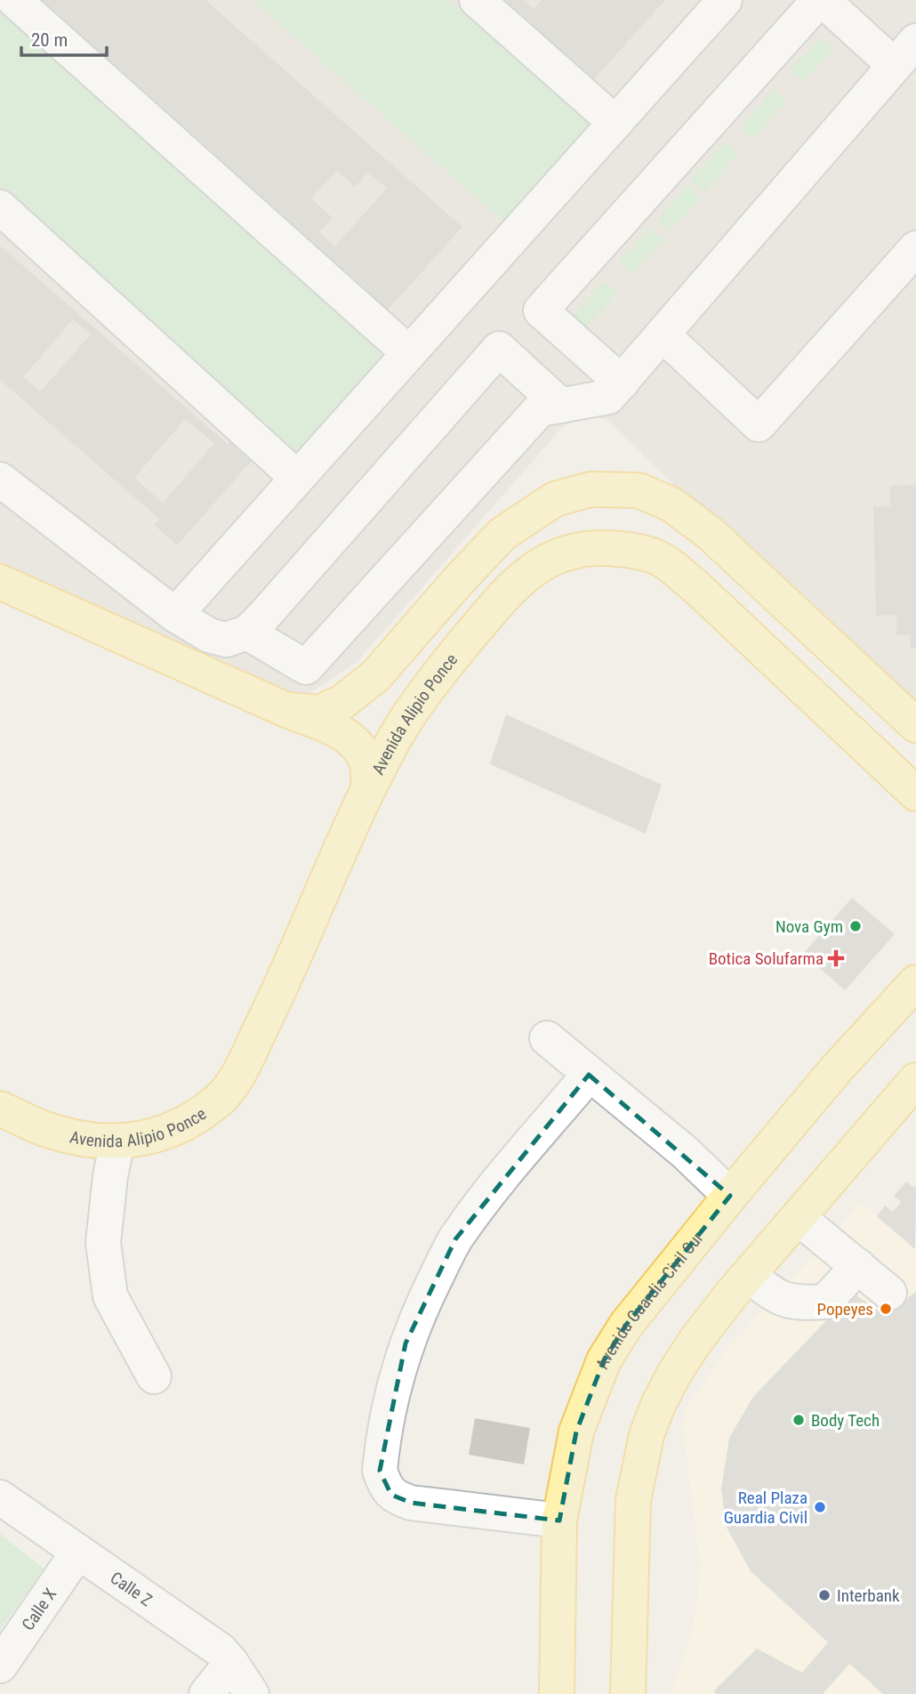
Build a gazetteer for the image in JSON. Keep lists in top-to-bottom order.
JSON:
{
  "streets": {
    "main road": ["Avenida Alipio Ponce", "Avenida Guardia Civil Sur"],
    "street": ["Calle Z", "Calle X"]
  },
  "crossings": [
    ["Calle Z", "Calle X"]
  ],
  "places": {
    "other": [
      "Nova Gym",
      "Popeyes",
      "Body Tech",
      "Real Plaza Guardia Civil",
      "Interbank"
    ],
    "health": ["Botica Solufarma"]
  },
  "scale_bar": "20 m"
}
